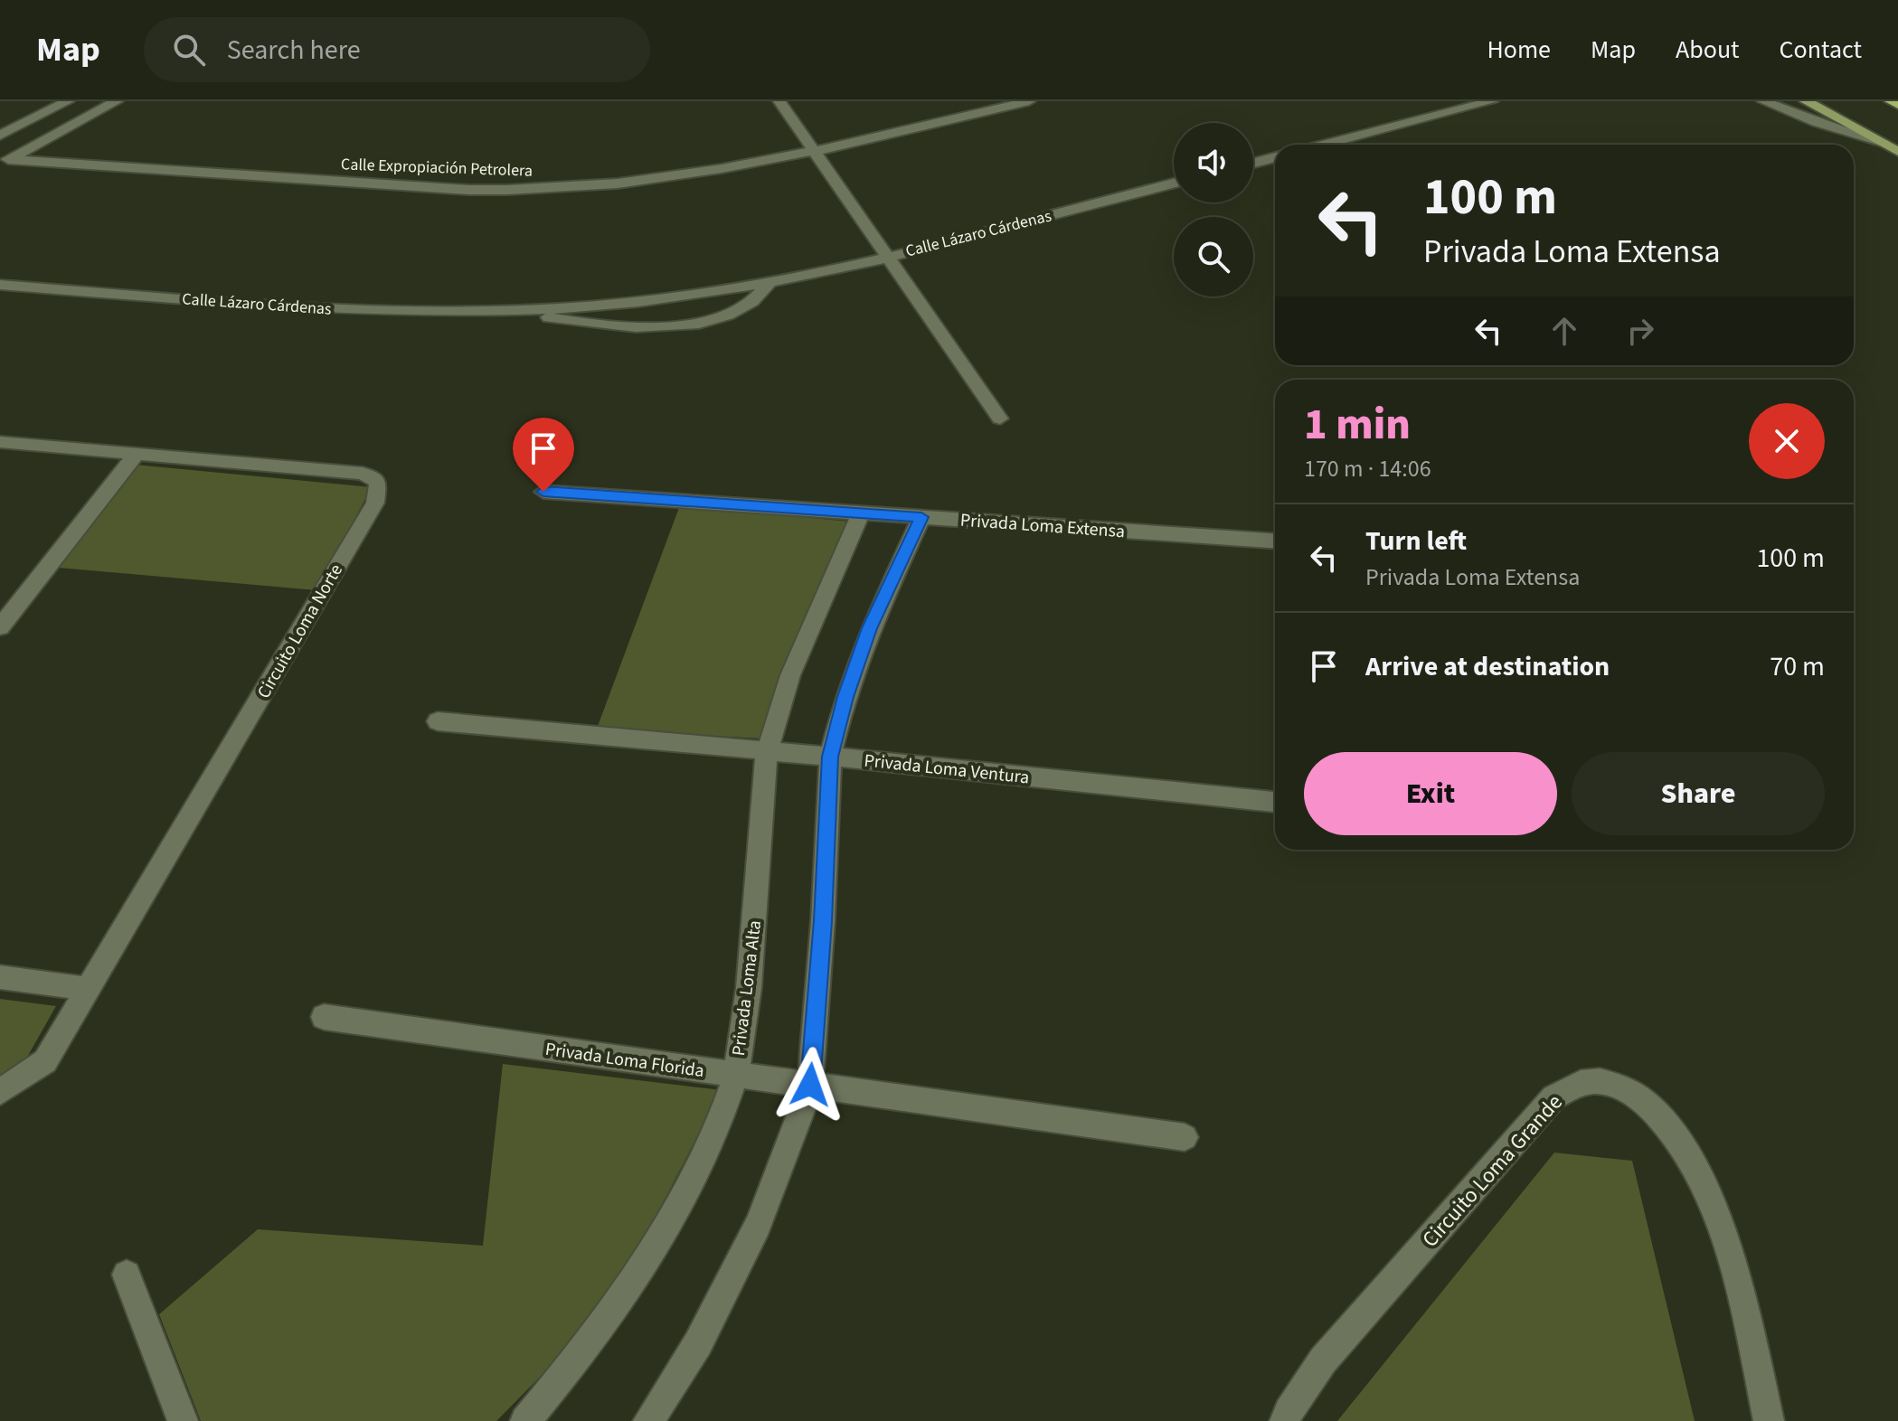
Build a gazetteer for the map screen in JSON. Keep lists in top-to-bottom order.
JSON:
{
  "streets": {
    "street": [
      "Calle Expropiación Petrolera",
      "Calle Lázaro Cárdenas",
      "Privada Loma Extensa",
      "Circuito Loma Norte",
      "Privada Loma Ventura",
      "Privada Loma Alta",
      "Privada Loma Florida",
      "Circuito Loma Grande"
    ]
  },
  "crossings": [
    ["Privada Loma Extensa", "Privada Loma Alta"],
    ["Privada Loma Ventura", "Privada Loma Alta"],
    ["Privada Loma Alta", "Privada Loma Florida"]
  ],
  "page": {
    "header": "Map",
    "search": "Search here",
    "nav": [
      "Home",
      "Map",
      "About",
      "Contact"
    ],
    "turn": ["100 m", "Privada Loma Extensa"],
    "heading": ["1 min", "170 m · 14:06"],
    "list": [
      {
        "name": "Turn left",
        "note": "Privada Loma Extensa",
        "value": "100 m"
      },
      {
        "name": "Arrive at destination",
        "value": "70 m"
      }
    ],
    "buttons": ["Exit", "Share"]
  }
}
